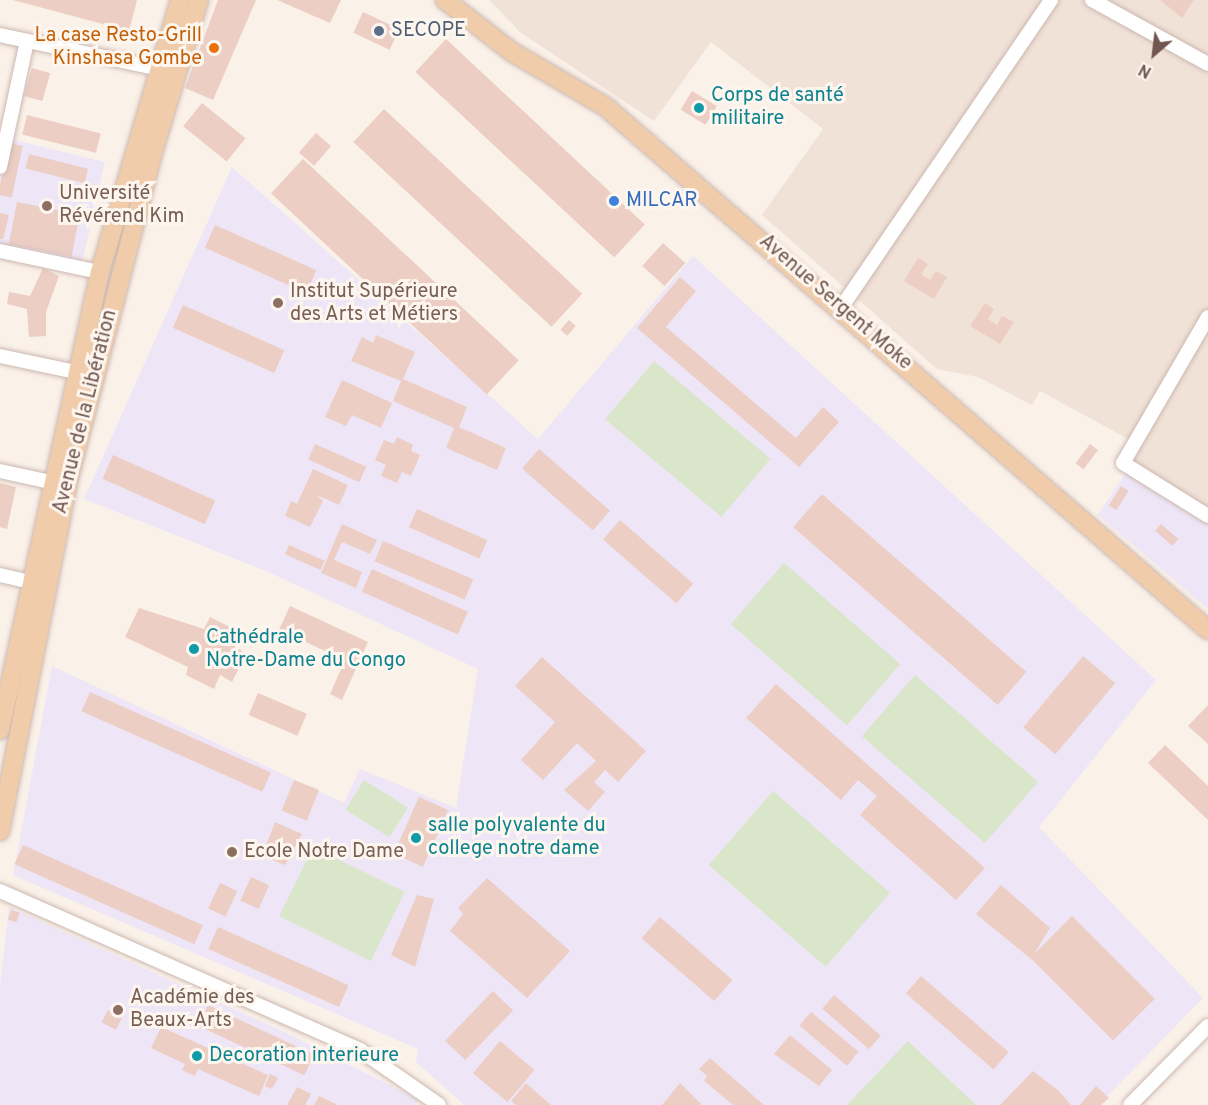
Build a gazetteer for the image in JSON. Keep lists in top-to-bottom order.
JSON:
{
  "streets": {
    "main road": ["Avenue Sergent Moke", "Avenue de la Libération"]
  },
  "places": [
    "SECOPE",
    "La case Resto-Grill Kinshasa Gombe",
    "Corps de santé militaire",
    "MILCAR",
    "Université Révérend Kim",
    "Institut Supérieure des Arts et Métiers",
    "Cathédrale Notre-Dame du Congo",
    "salle polyvalente du college notre dame",
    "Ecole Notre Dame",
    "Académie des Beaux-Arts",
    "Decoration interieure"
  ],
  "north": "bottom left"
}
